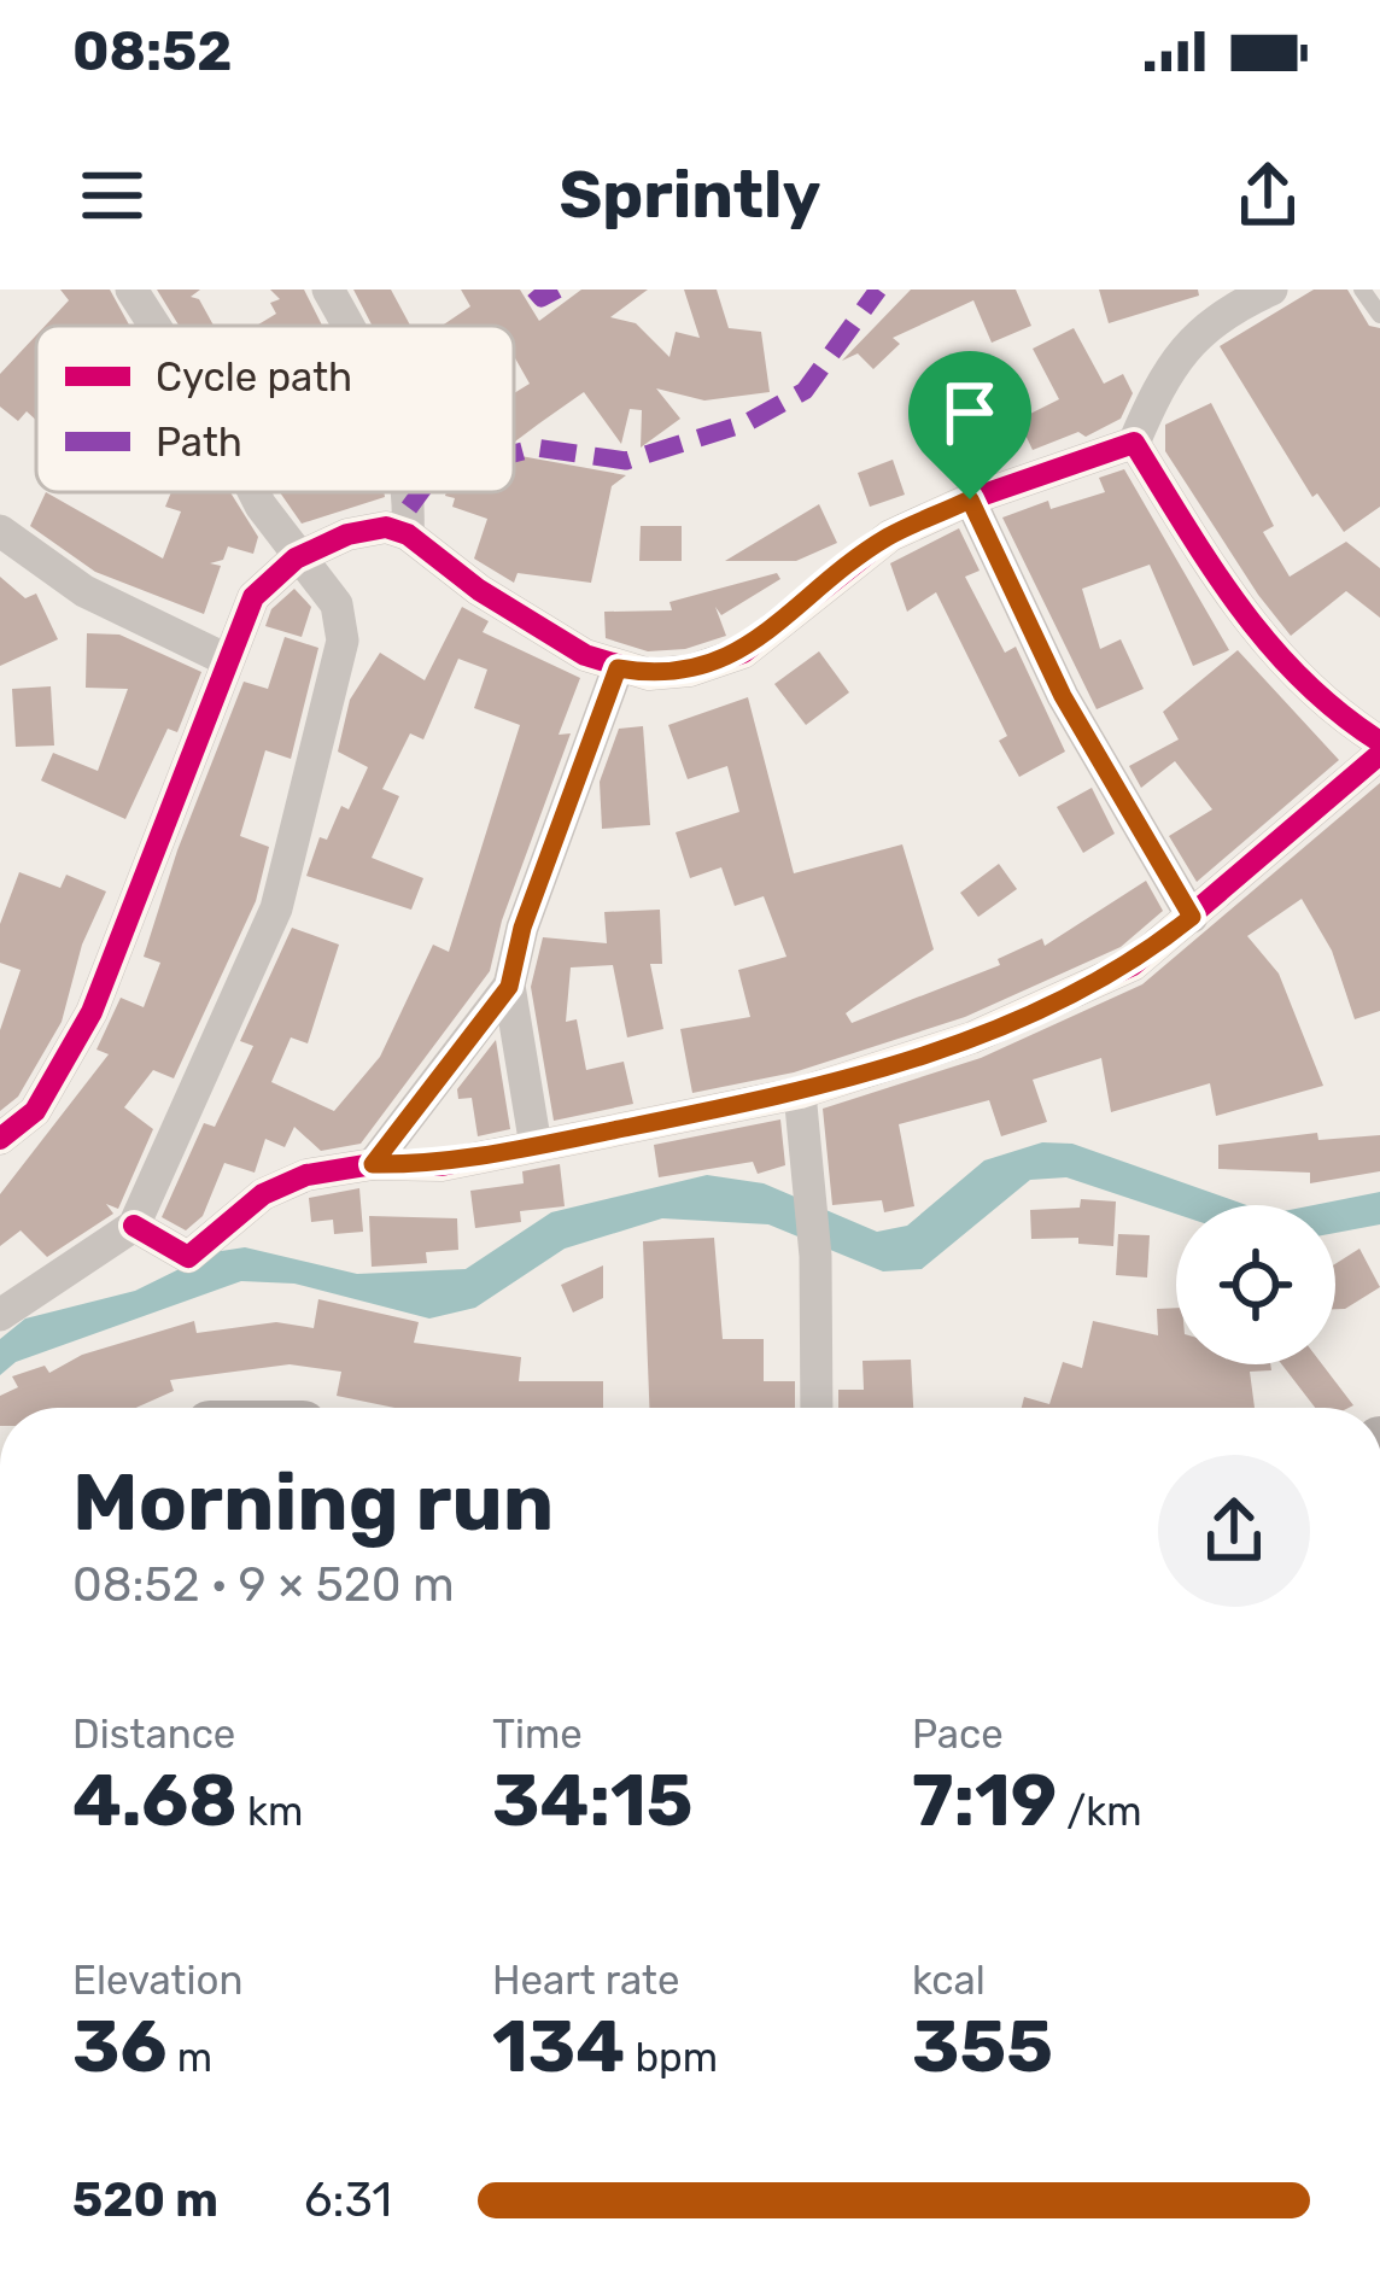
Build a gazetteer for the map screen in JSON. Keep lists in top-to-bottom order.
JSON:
{
  "legend": ["Cycle path", "Path"],
  "page": {
    "status": "08:52",
    "header": "Sprintly",
    "heading": ["Morning run", "08:52 · 9 × 520 m"],
    "stats": [
      ["Distance", "4.68 km"],
      ["Time", "34:15"],
      ["Pace", "7:19 /km"],
      ["Elevation", "36 m"],
      ["Heart rate", "134 bpm"],
      ["kcal", "355"]
    ],
    "list": [
      {
        "name": "520 m",
        "note": "6:31"
      }
    ]
  }
}
